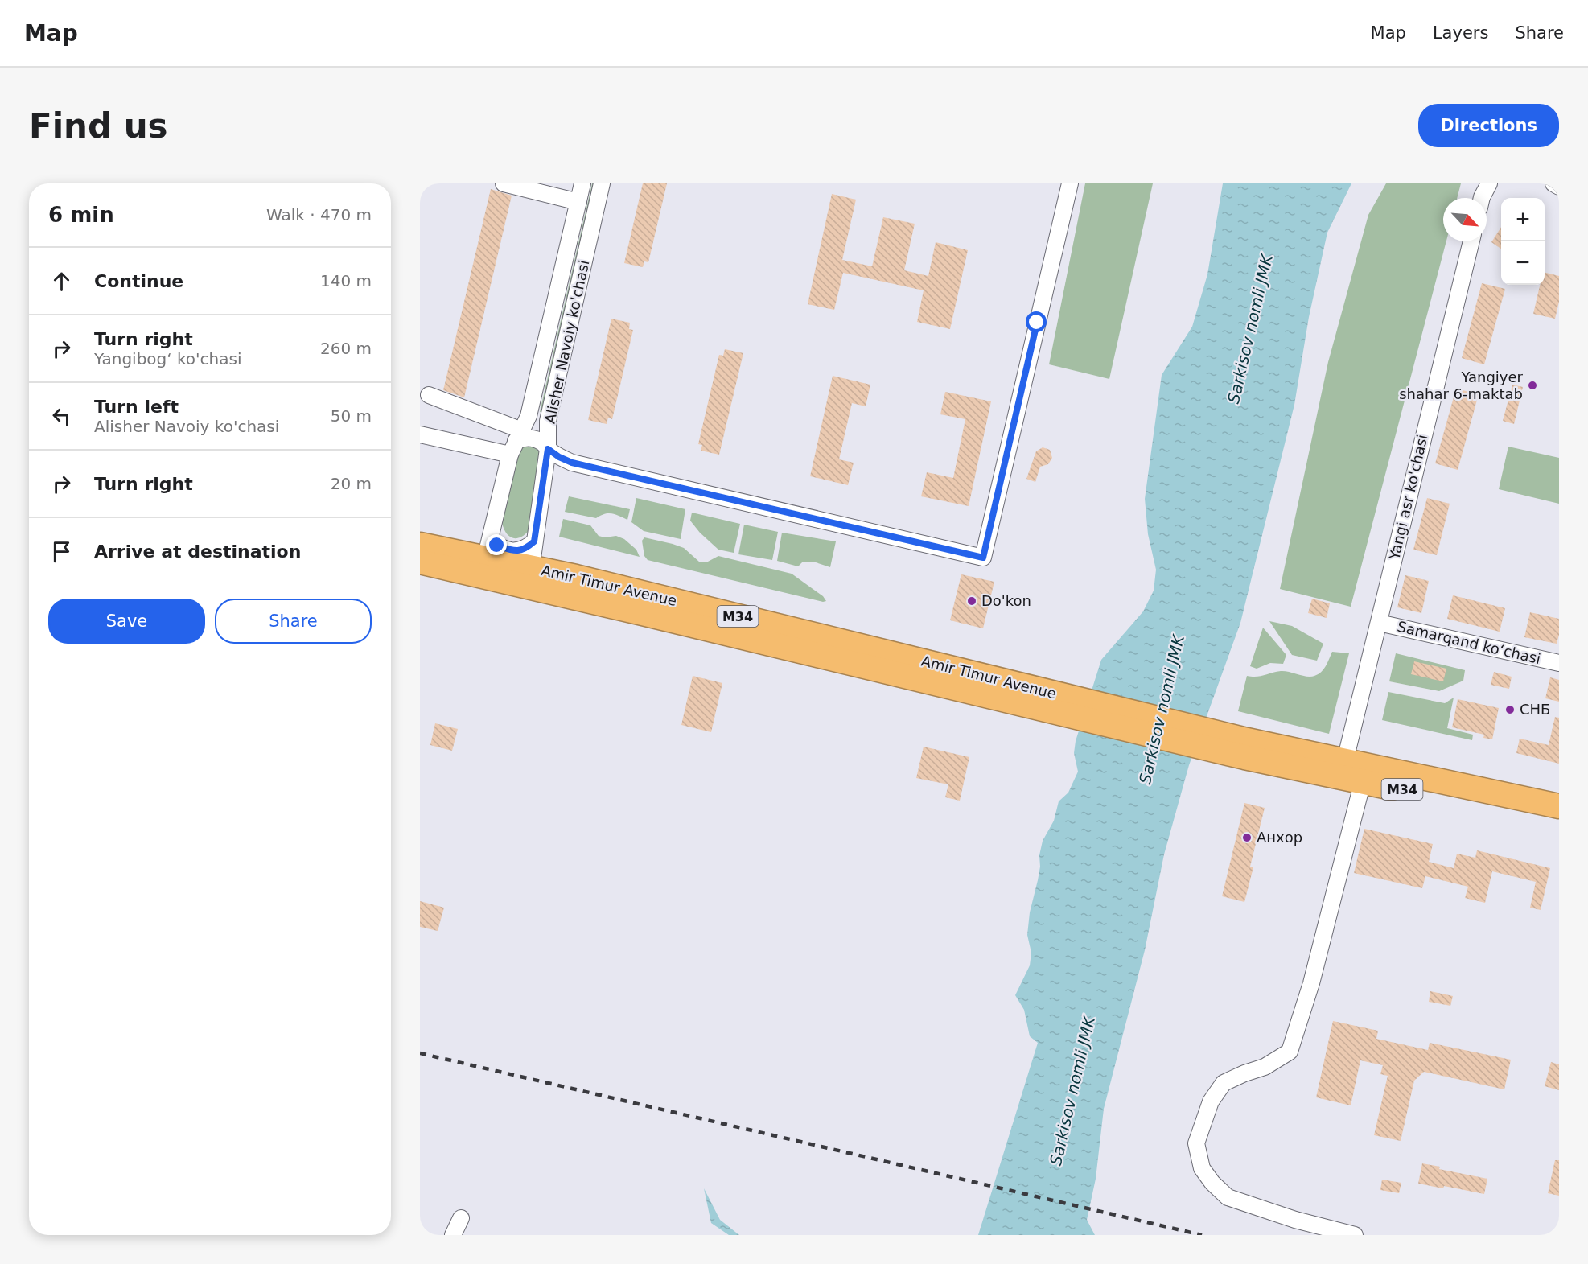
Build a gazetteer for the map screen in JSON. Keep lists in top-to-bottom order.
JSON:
{
  "streets": {
    "highway": ["Amir Timur Avenue", "M34"],
    "street": ["Alisher Navoiy ko'chasi", "Yangi asr ko'chasi", "Samarqand ko‘chasi"]
  },
  "crossings": [
    ["Alisher Navoiy ko'chasi", "Amir Timur Avenue"],
    ["Yangi asr ko'chasi", "Amir Timur Avenue"],
    ["Yangi asr ko'chasi", "Samarqand ko‘chasi"]
  ],
  "water": ["Sarkisov nomli JMK"],
  "places": [
    "Yangiyer shahar 6-maktab",
    "Do'kon",
    "СНБ",
    "Анхор"
  ],
  "north": "bottom right",
  "page": {
    "header": "Map",
    "nav": ["Map", "Layers", "Share"],
    "buttons": [
      "Directions",
      ["Save", "Share"]
    ],
    "title": "Find us",
    "heading": ["6 min", "Walk · 470 m"],
    "map_buttons": ["+", "−"],
    "list": [
      ["Continue", "140 m"],
      ["Turn right", "Yangibog‘ ko'chasi", "260 m"],
      ["Turn left", "Alisher Navoiy ko'chasi", "50 m"],
      ["Turn right", "20 m"],
      "Arrive at destination"
    ]
  }
}
